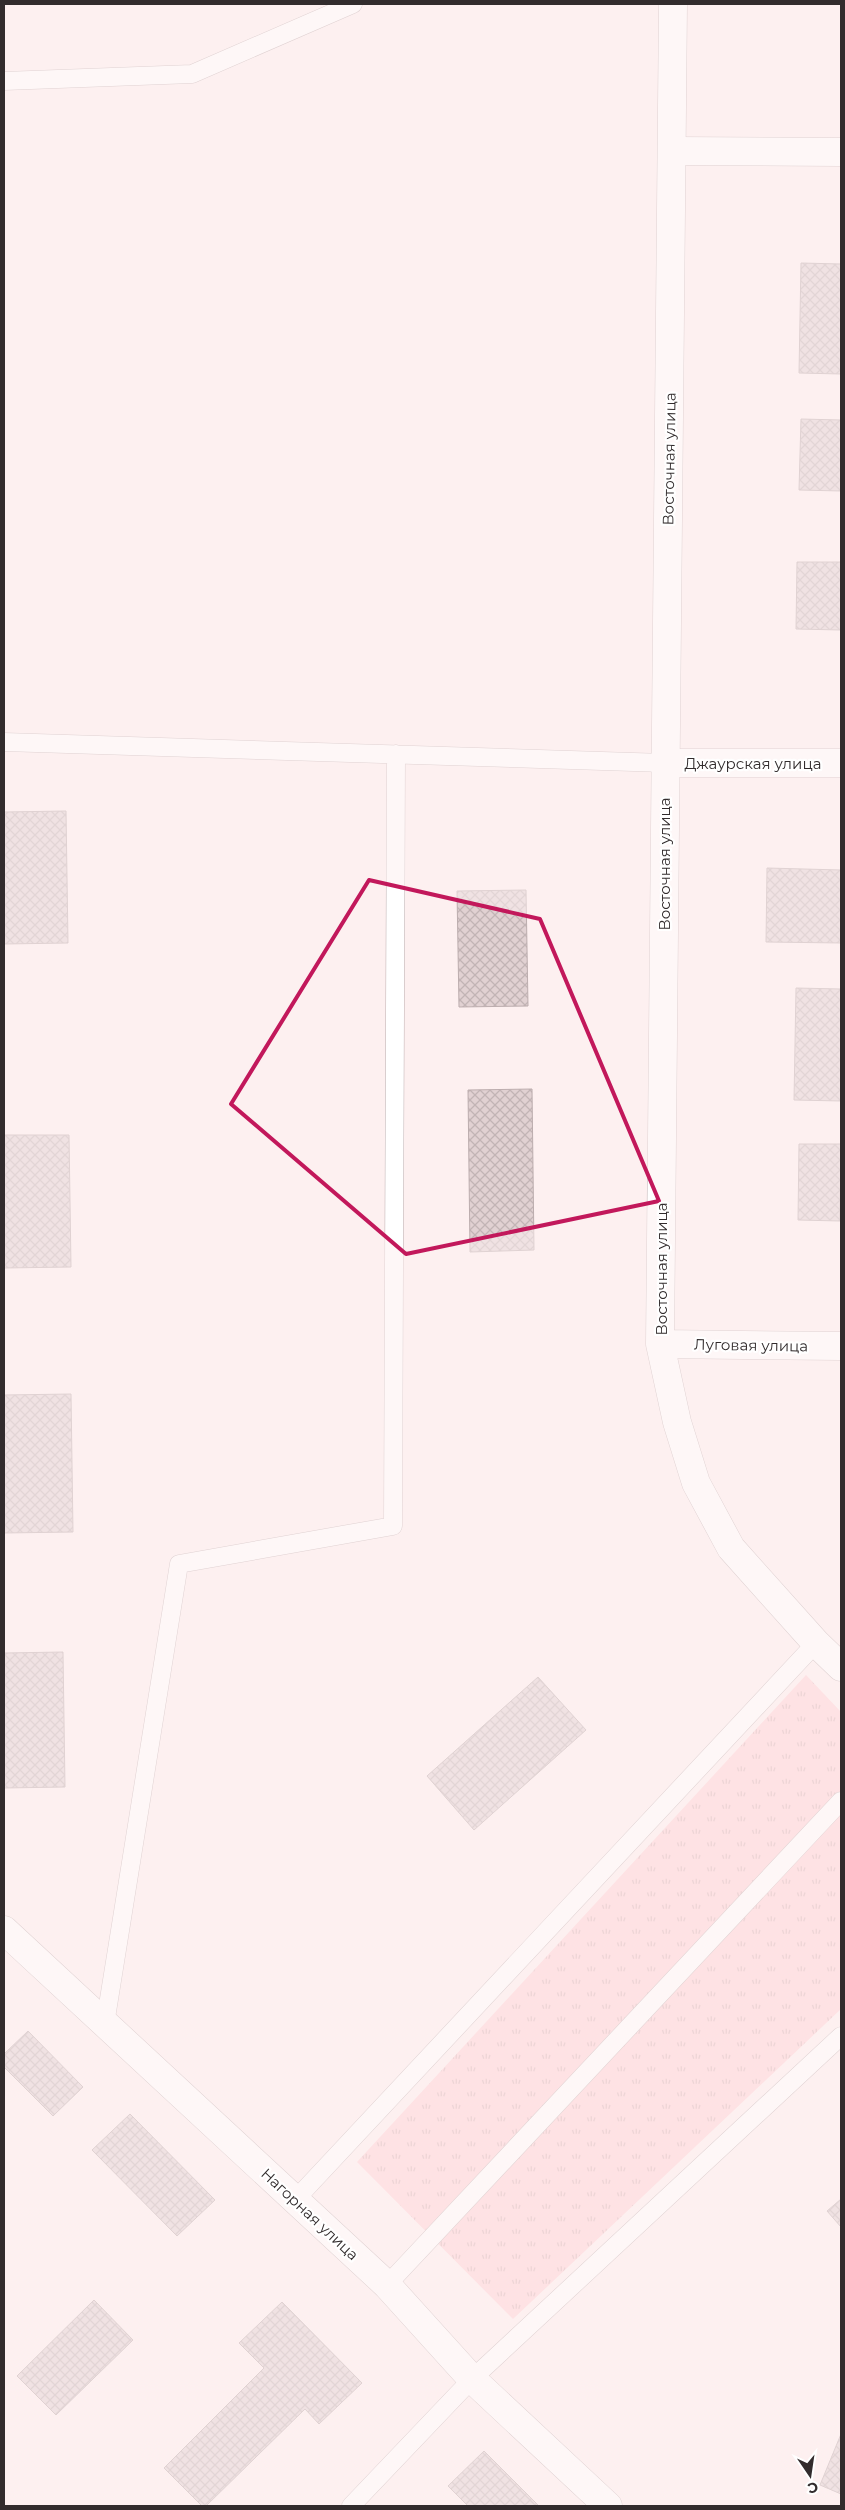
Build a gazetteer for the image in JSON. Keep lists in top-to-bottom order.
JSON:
{
  "streets": {
    "main road": [
      "Восточная улица",
      "Джаурская улица",
      "Луговая улица",
      "Нагорная улица"
    ]
  },
  "crossings": [
    ["Восточная улица", "Джаурская улица"],
    ["Восточная улица", "Луговая улица"]
  ],
  "north": "bottom"
}
